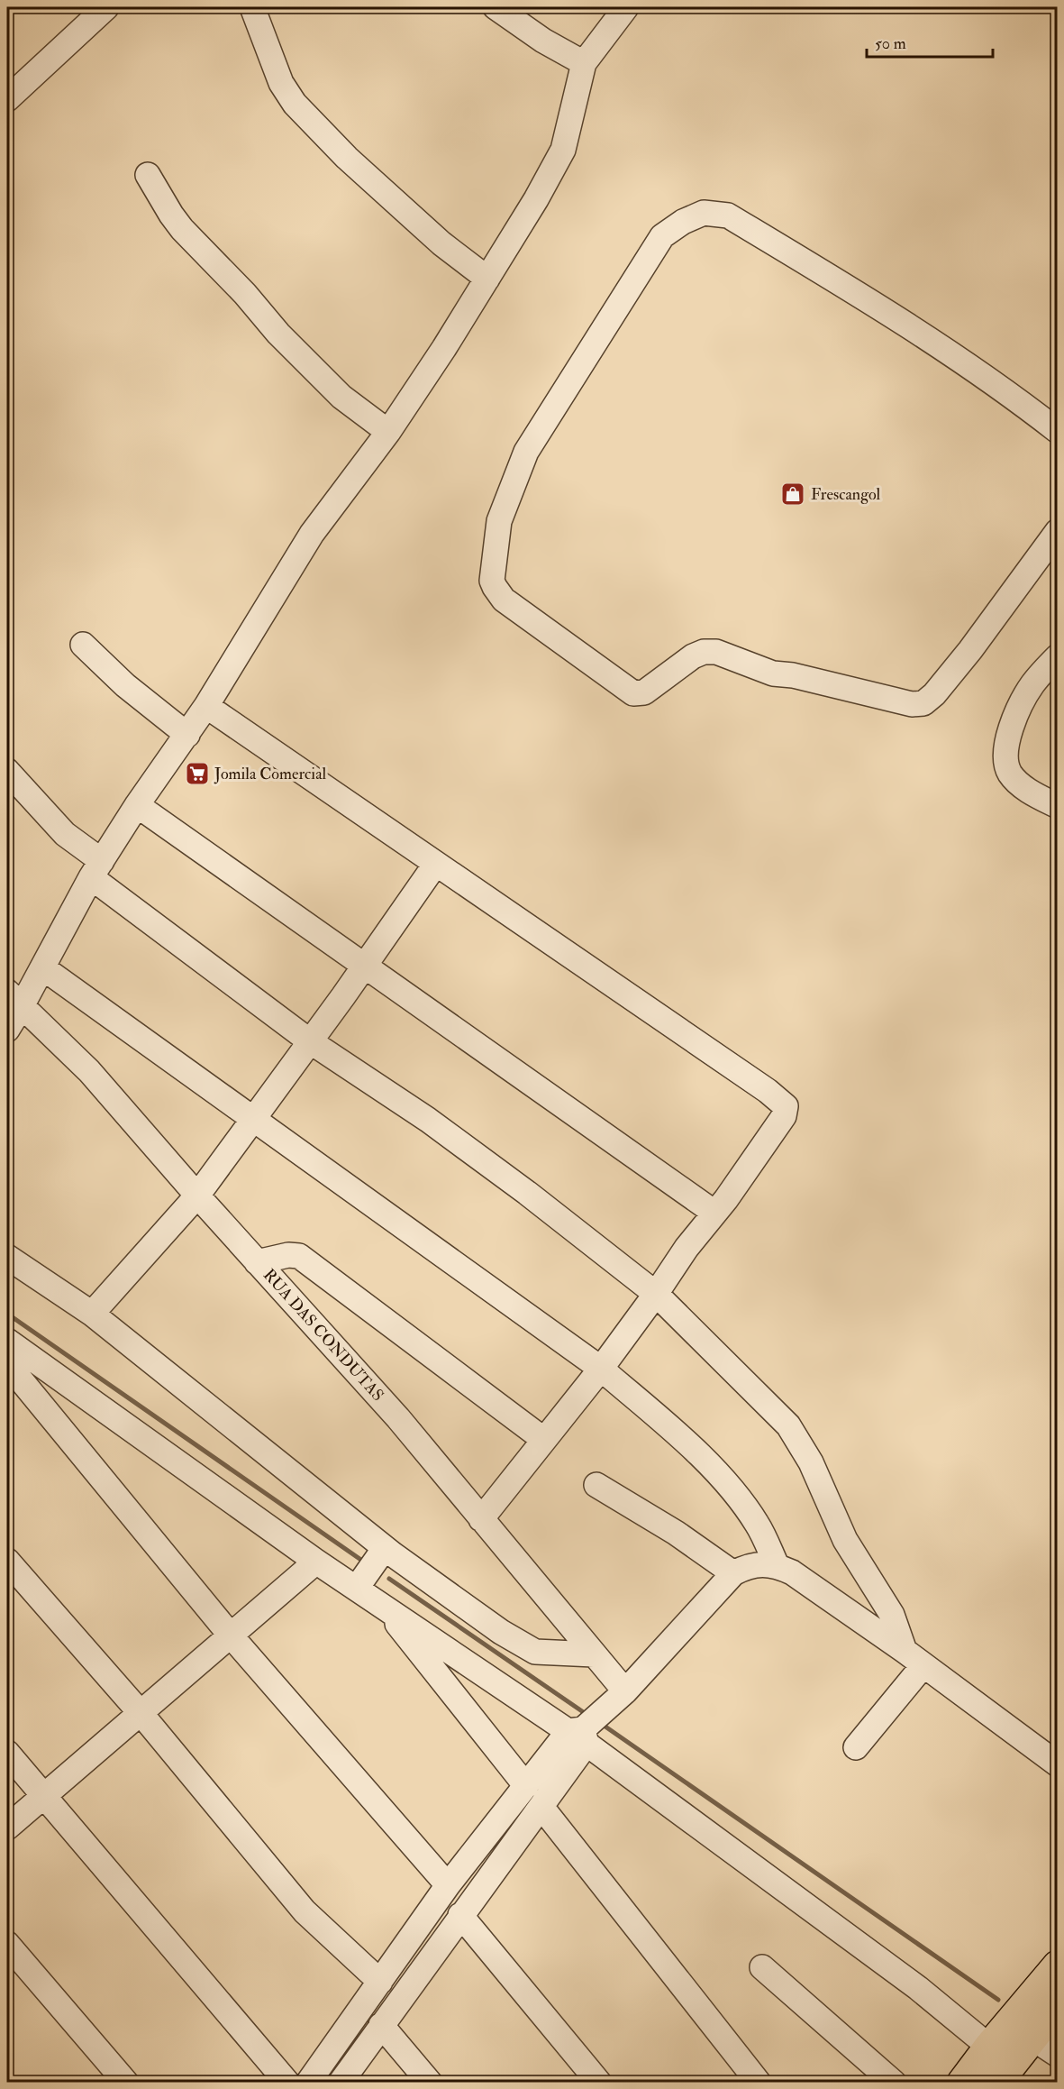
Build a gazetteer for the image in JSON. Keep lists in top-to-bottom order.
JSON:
{
  "streets": {
    "street": ["RUA DAS CONDUTAS"]
  },
  "places": {
    "shop": ["Frescangol"],
    "supermarket": ["Jomila Comercial"]
  },
  "scale_bar": "50 m"
}
